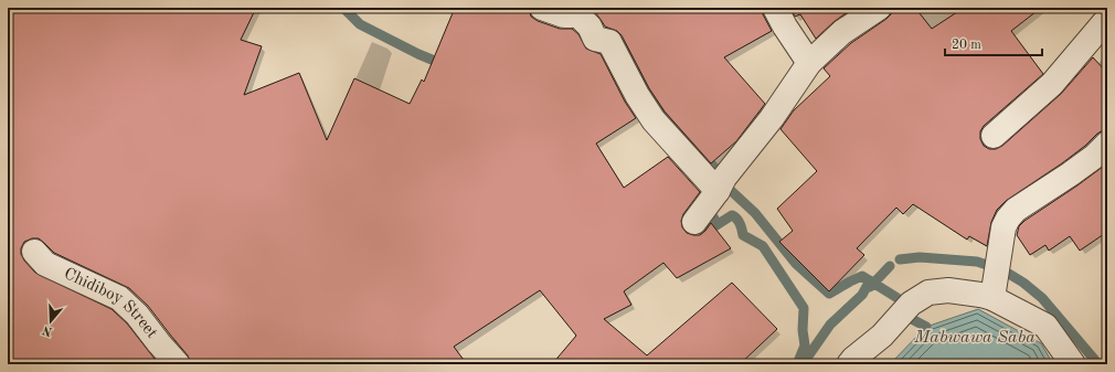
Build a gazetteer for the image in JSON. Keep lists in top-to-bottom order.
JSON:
{
  "streets": {
    "street": ["Chidiboy Street"]
  },
  "water": ["Mabwawa Saba"],
  "scale_bar": "20 m",
  "north": "bottom"
}
